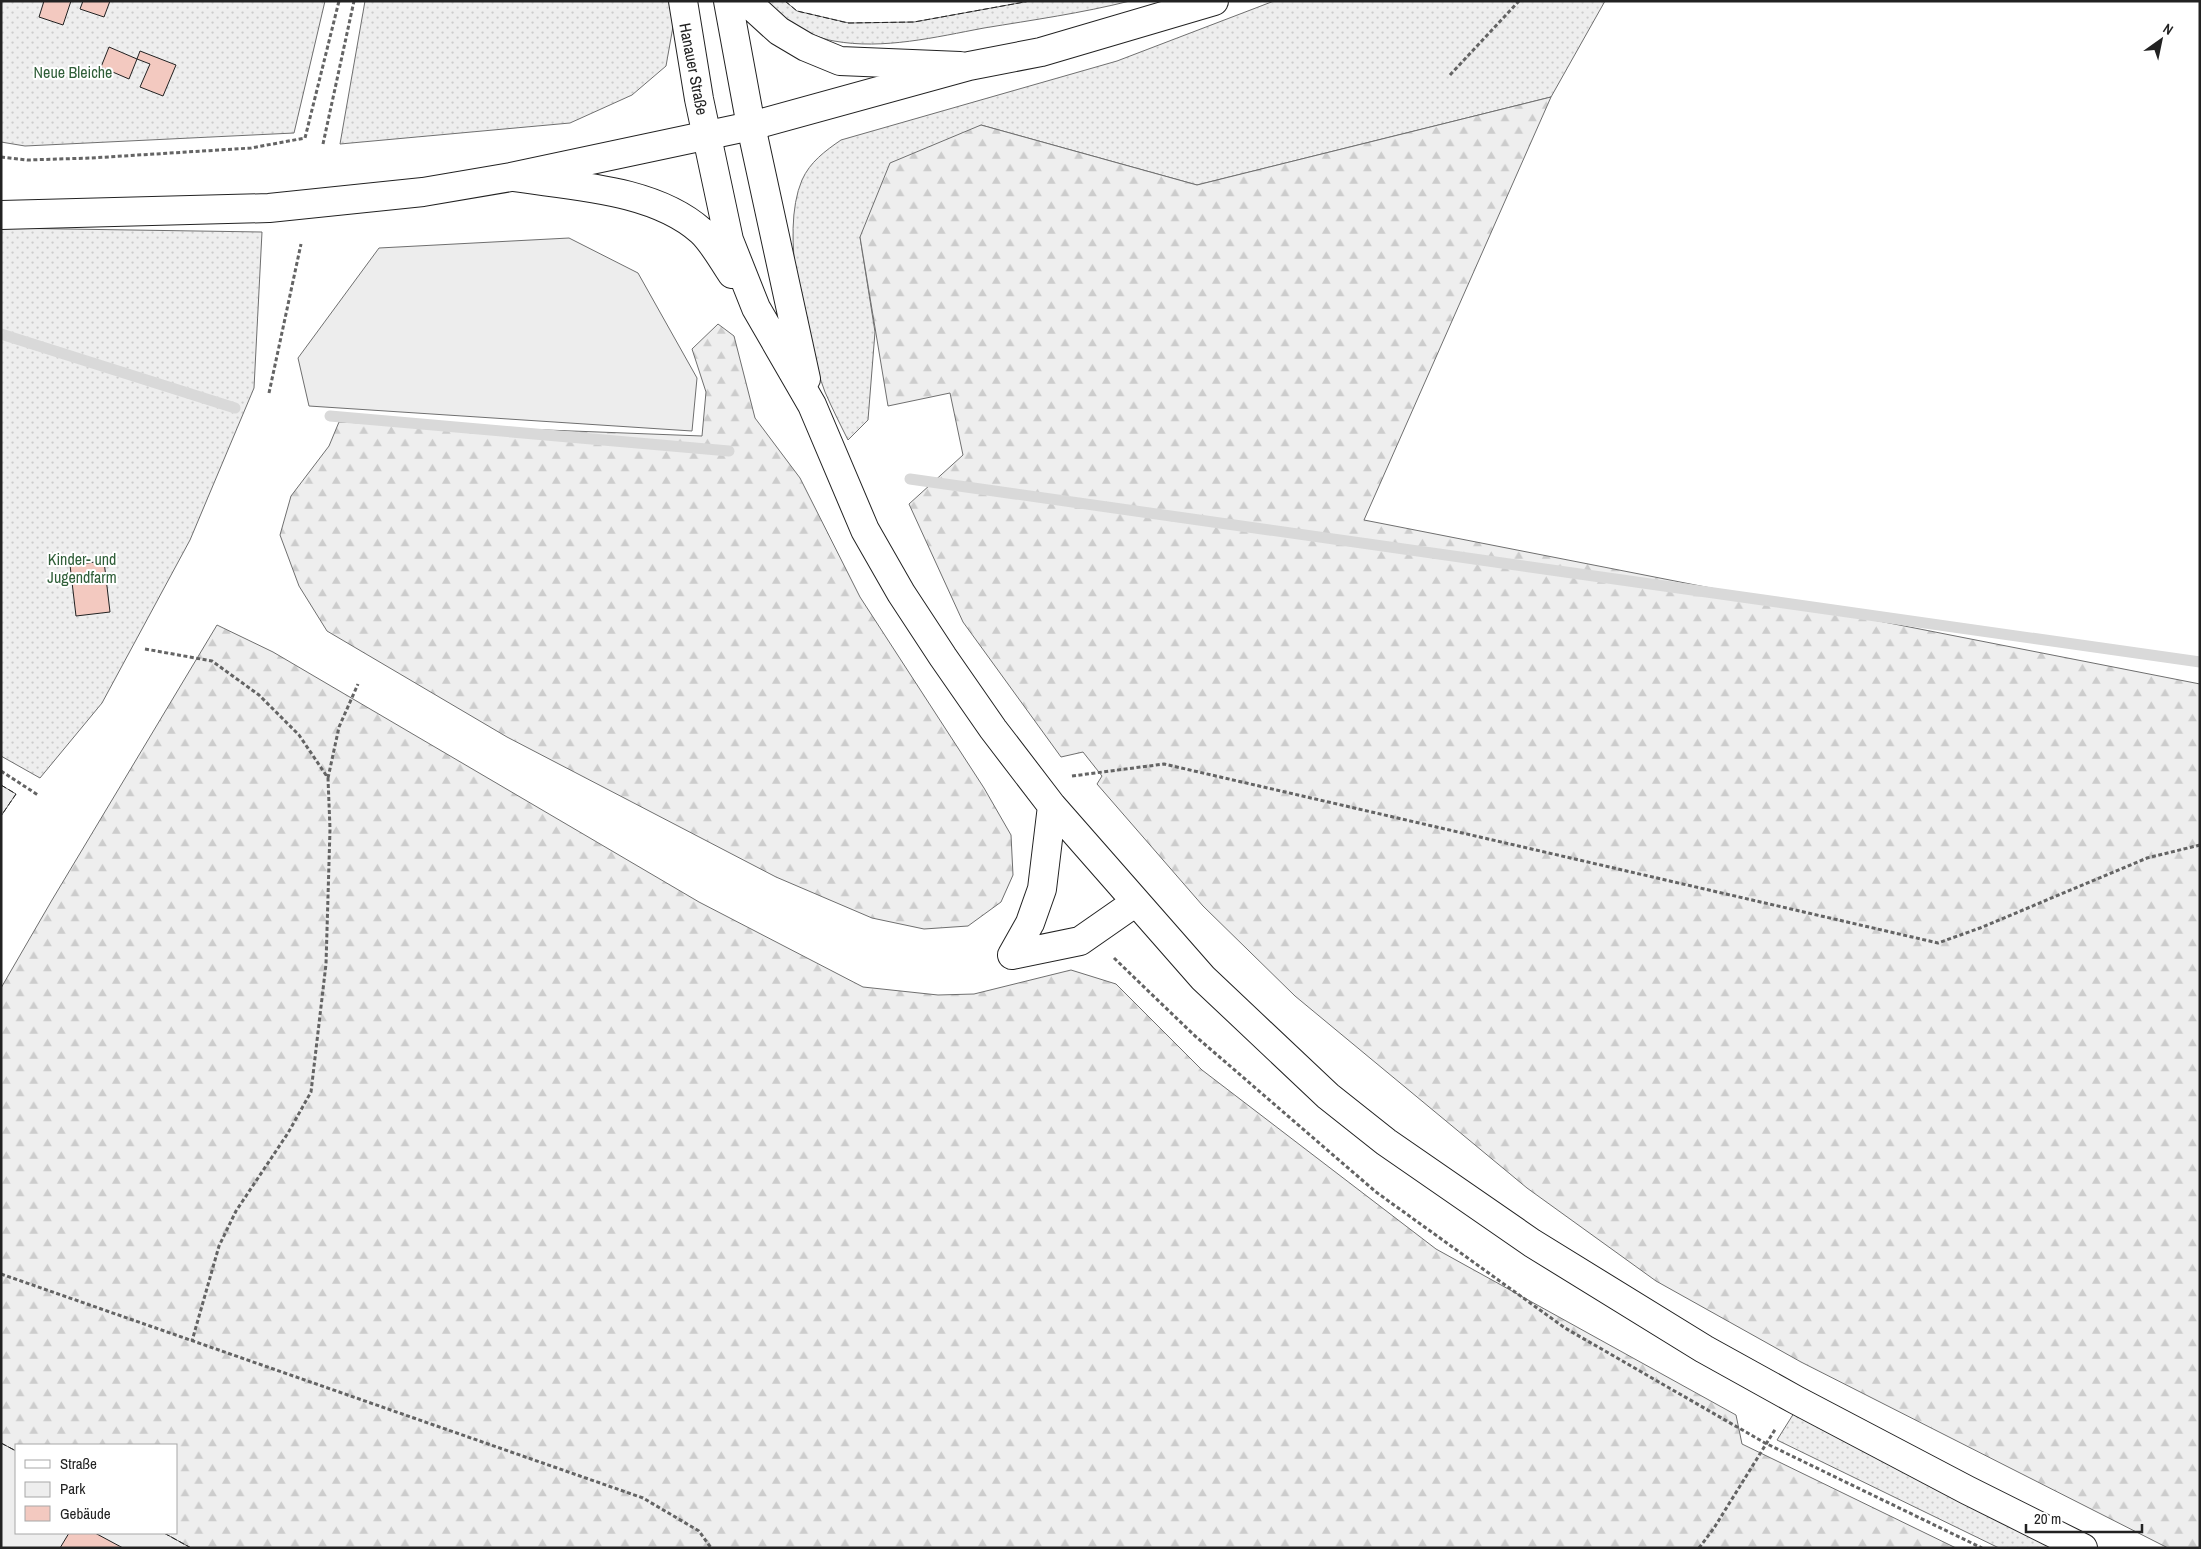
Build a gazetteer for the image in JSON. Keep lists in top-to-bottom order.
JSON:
{
  "streets": {
    "street": ["Hanauer Straße"]
  },
  "parks": ["Neue Bleiche", "Kinder- und Jugendfarm"],
  "legend": ["Straße", "Park", "Gebäude"],
  "scale_bar": "20 m",
  "north": "top right"
}
